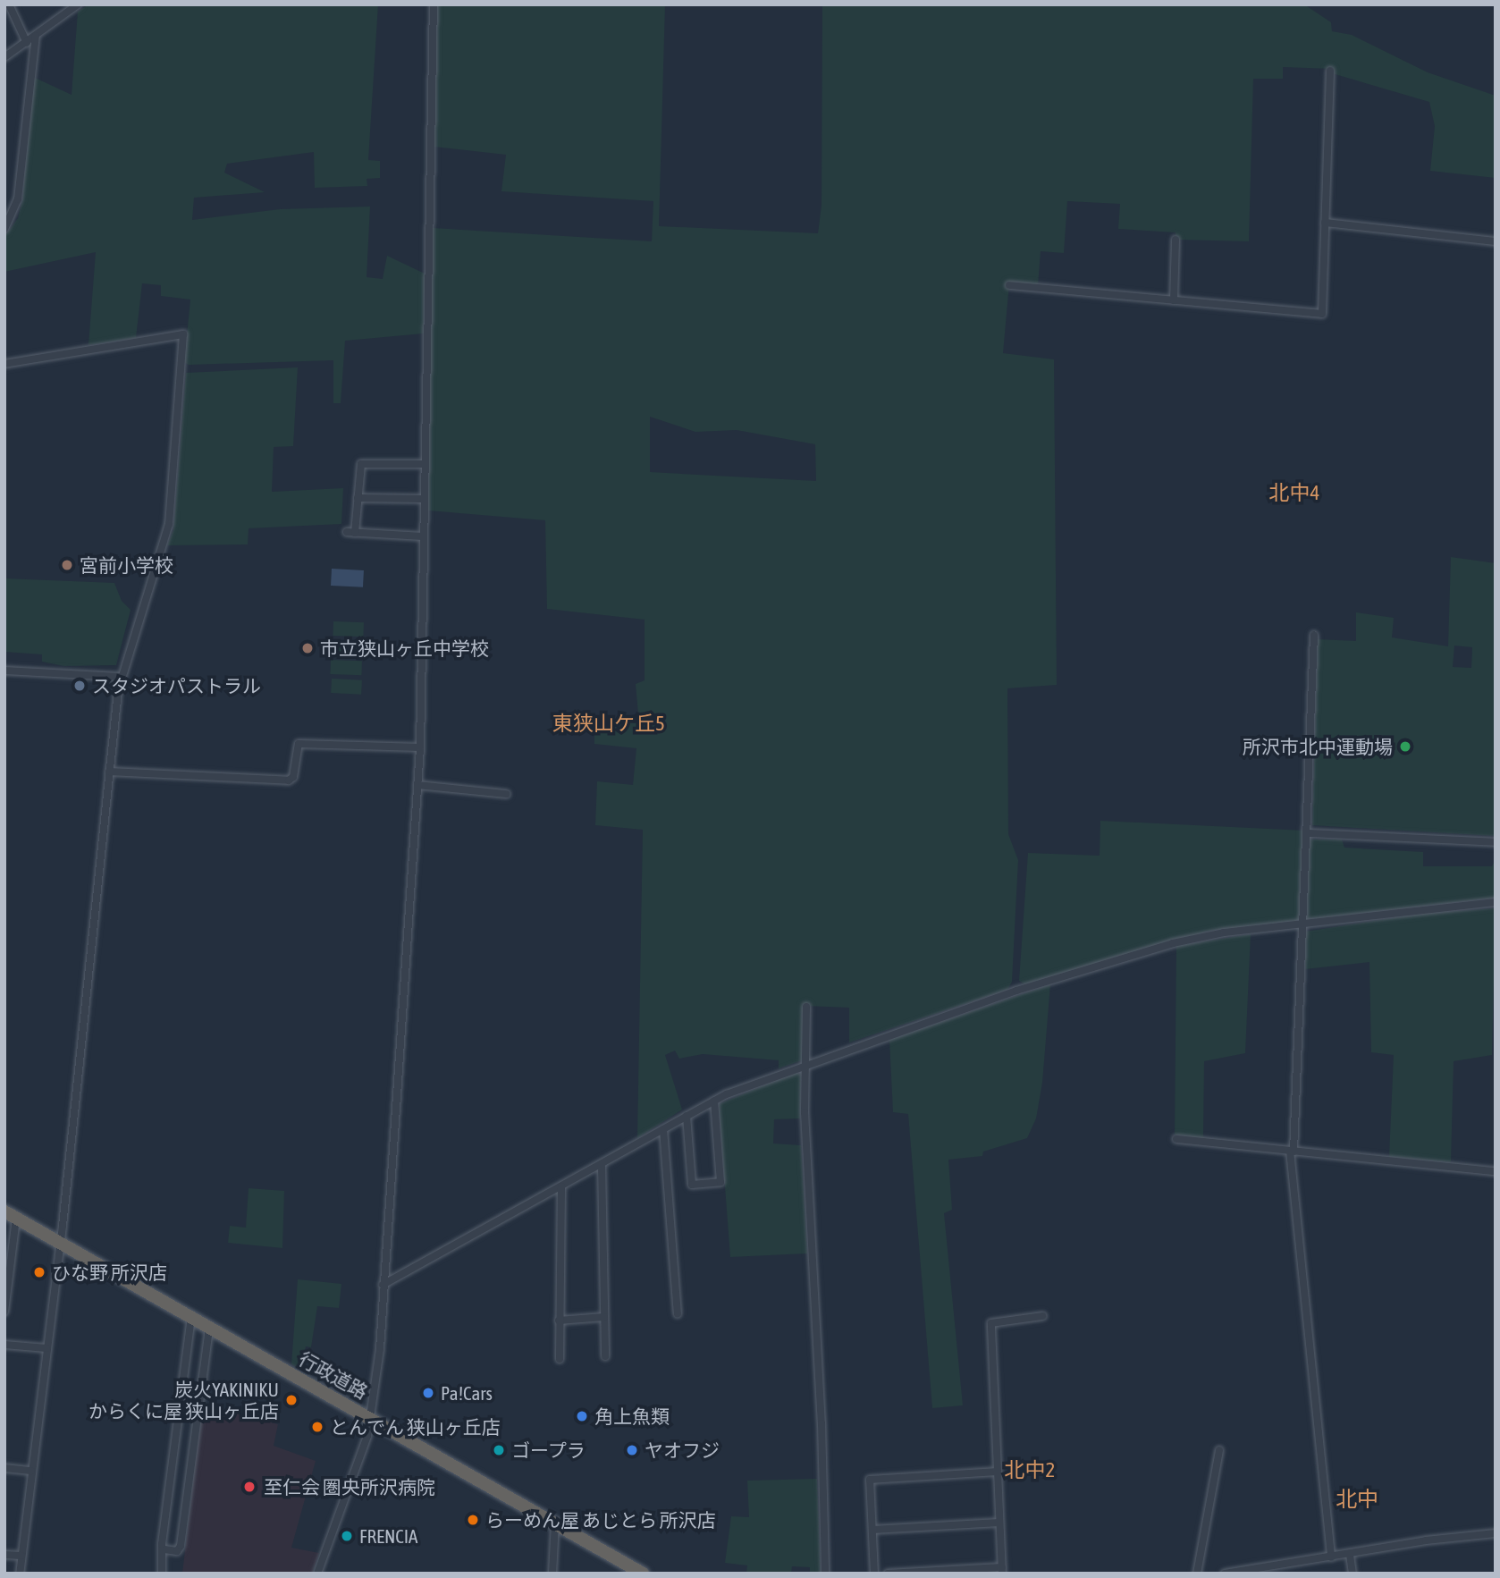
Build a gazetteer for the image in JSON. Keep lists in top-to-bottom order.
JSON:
{
  "streets": {
    "highway": ["行政道路"]
  },
  "districts": [
    "北中4",
    "東狭山ケ丘5",
    "北中2",
    "北中"
  ],
  "places": [
    "宮前小学校",
    "市立狭山ヶ丘中学校",
    "スタジオパストラル",
    "所沢市北中運動場",
    "ひな野 所沢店",
    "Pa!Cars",
    "炭火YAKINIKU からくに屋 狭山ヶ丘店",
    "角上魚類",
    "とんでん 狭山ヶ丘店",
    "ゴープラ",
    "ヤオフジ",
    "至仁会 圏央所沢病院",
    "らーめん屋 あじとら 所沢店",
    "FRENCIA"
  ]
}
